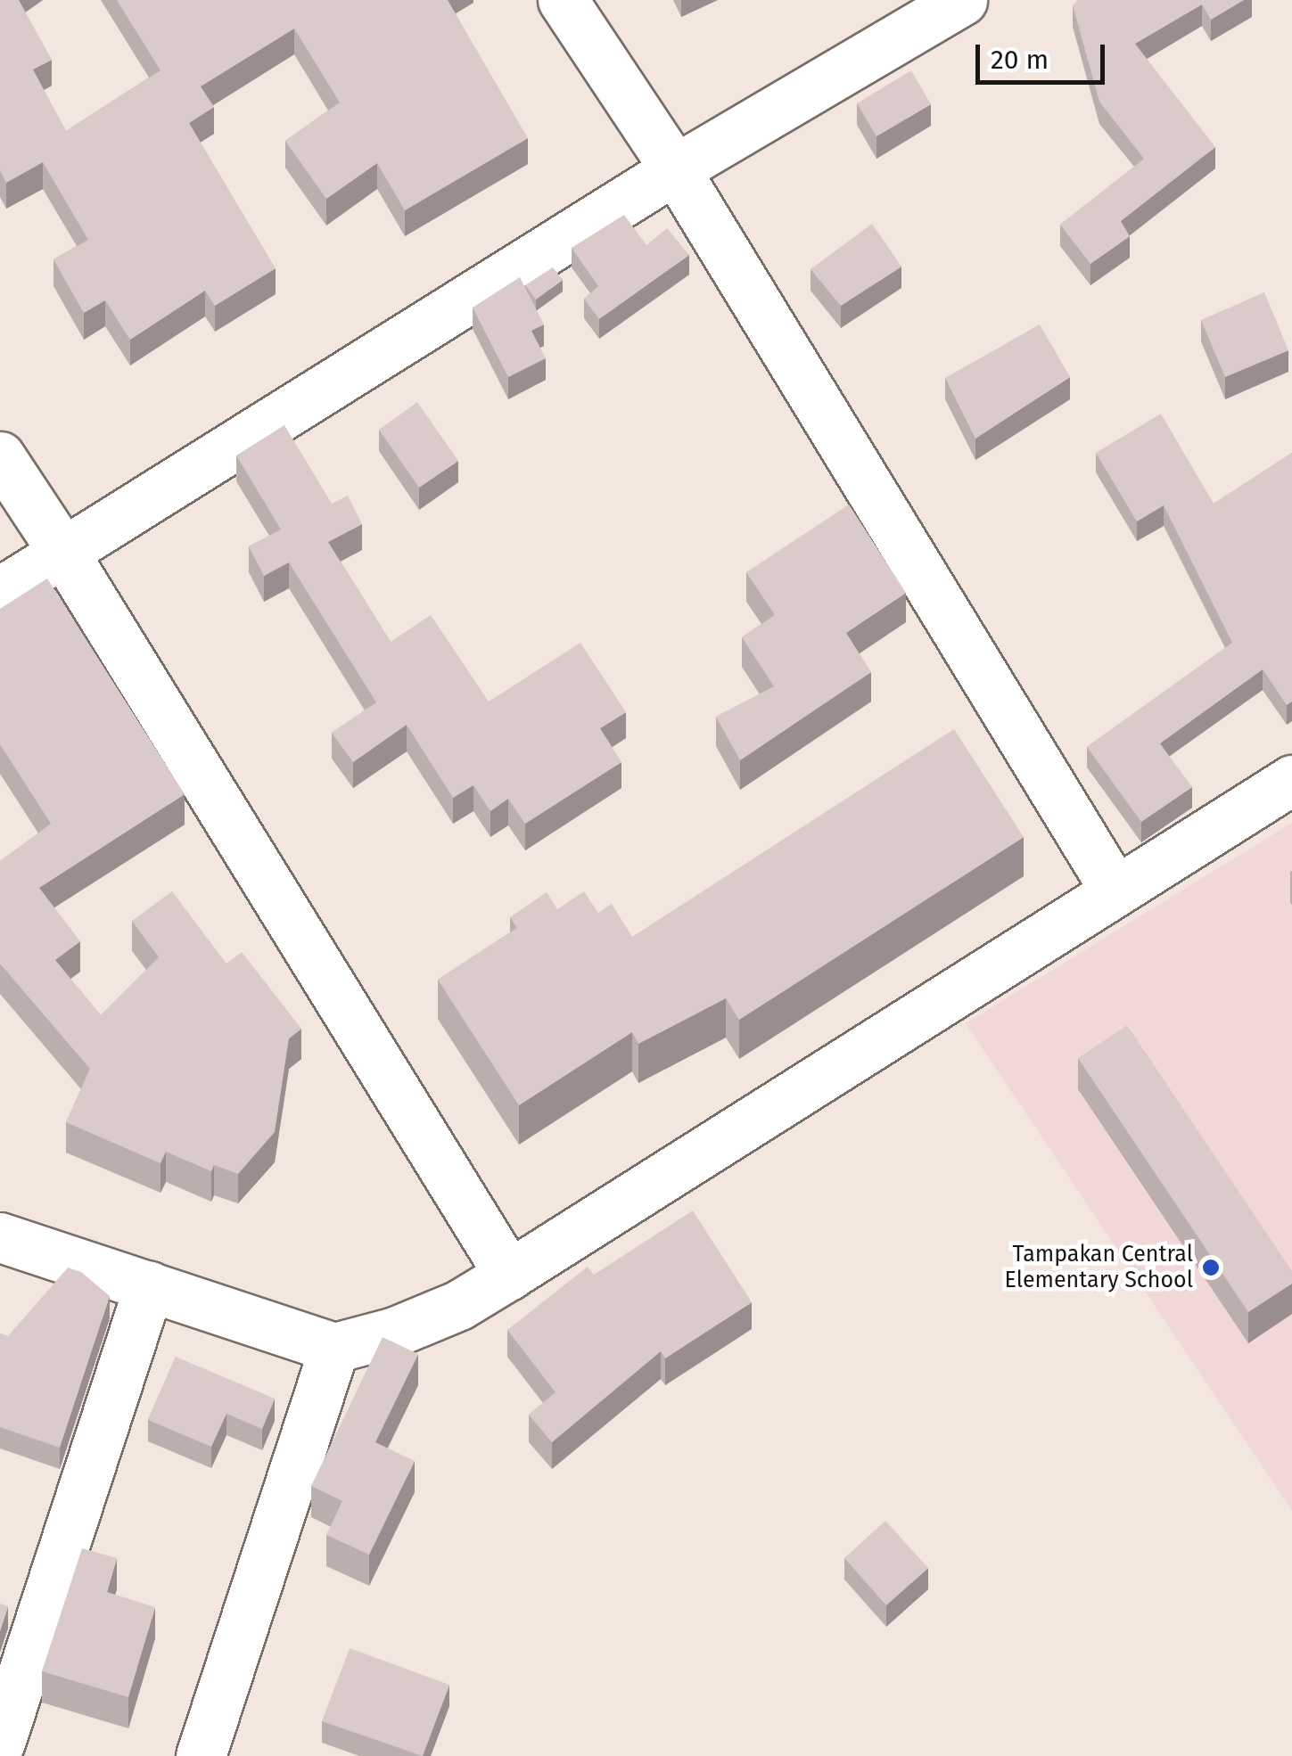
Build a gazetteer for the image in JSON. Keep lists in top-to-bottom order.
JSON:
{
  "places": ["Tampakan Central Elementary School"],
  "scale_bar": "20 m"
}
